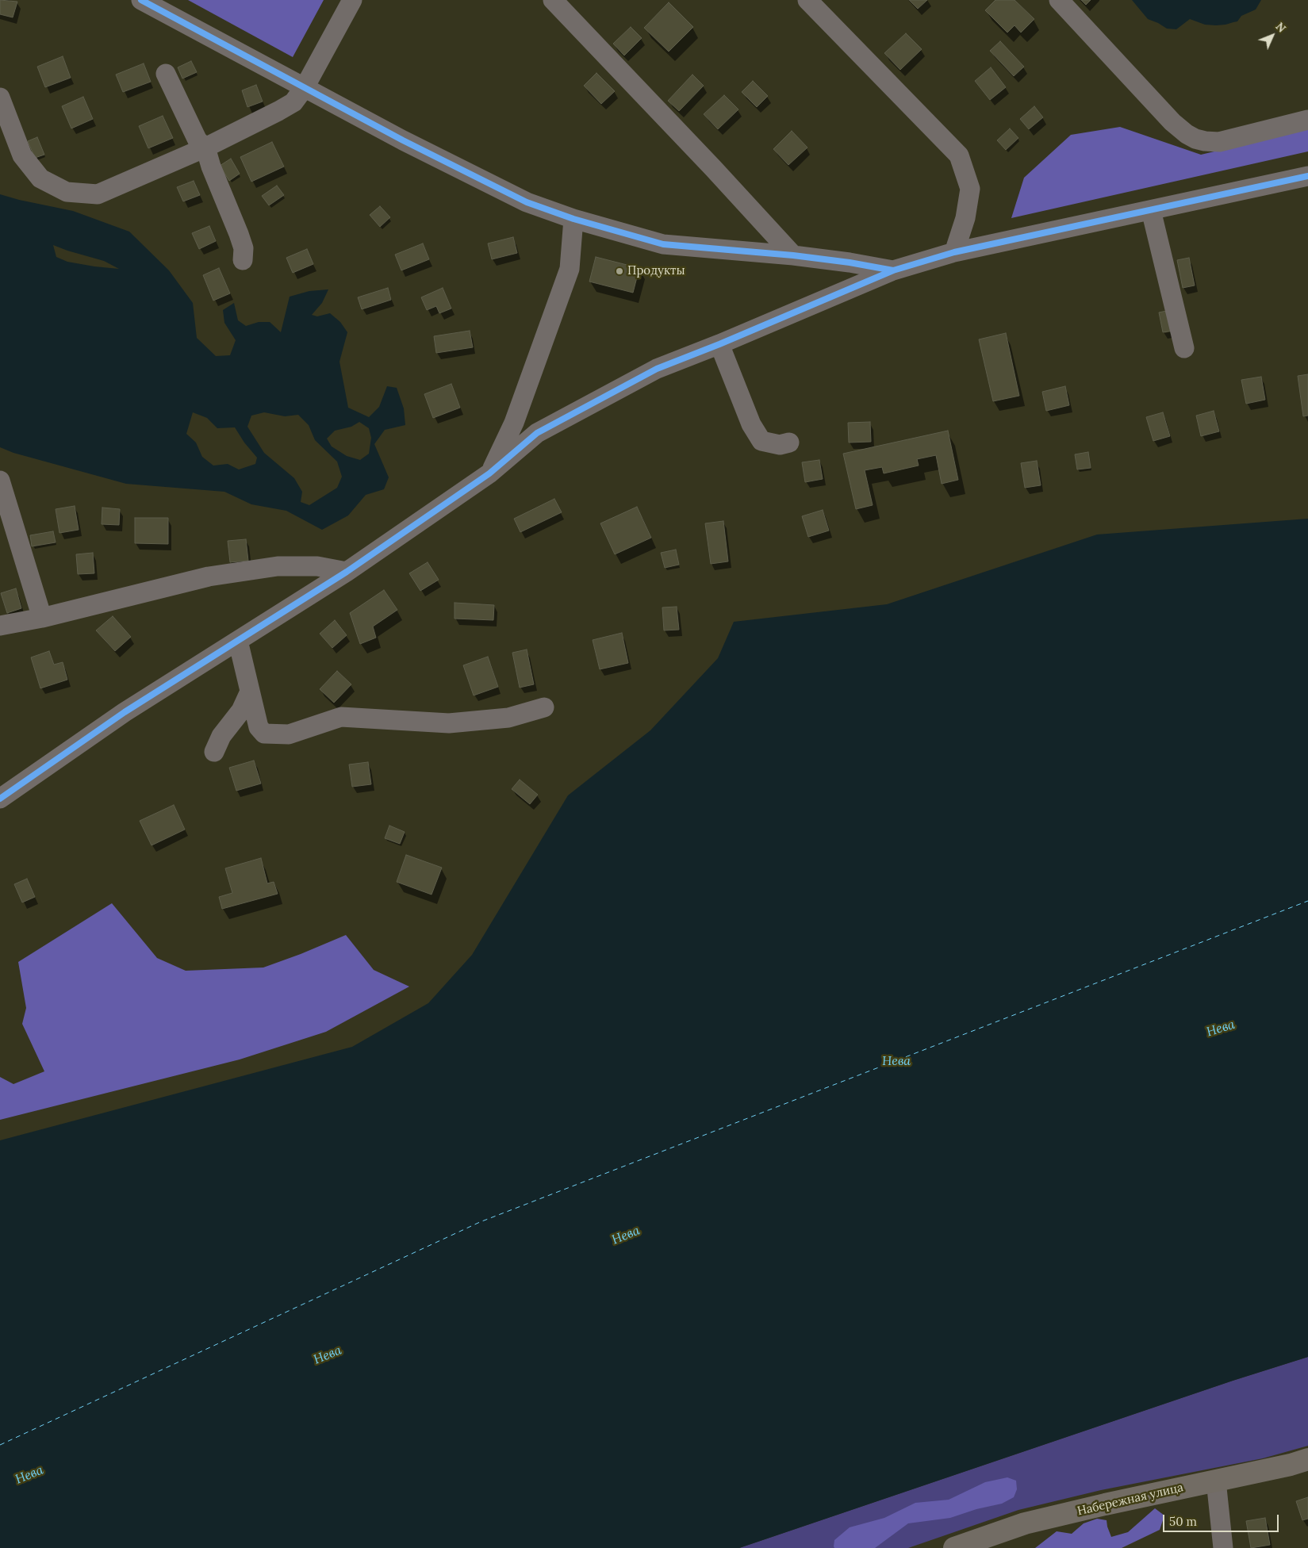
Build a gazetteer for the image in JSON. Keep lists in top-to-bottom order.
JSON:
{
  "streets": {
    "main road": ["Набережная улица"]
  },
  "water": ["Нева"],
  "places": ["Продукты"],
  "scale_bar": "50 m",
  "north": "top right"
}
